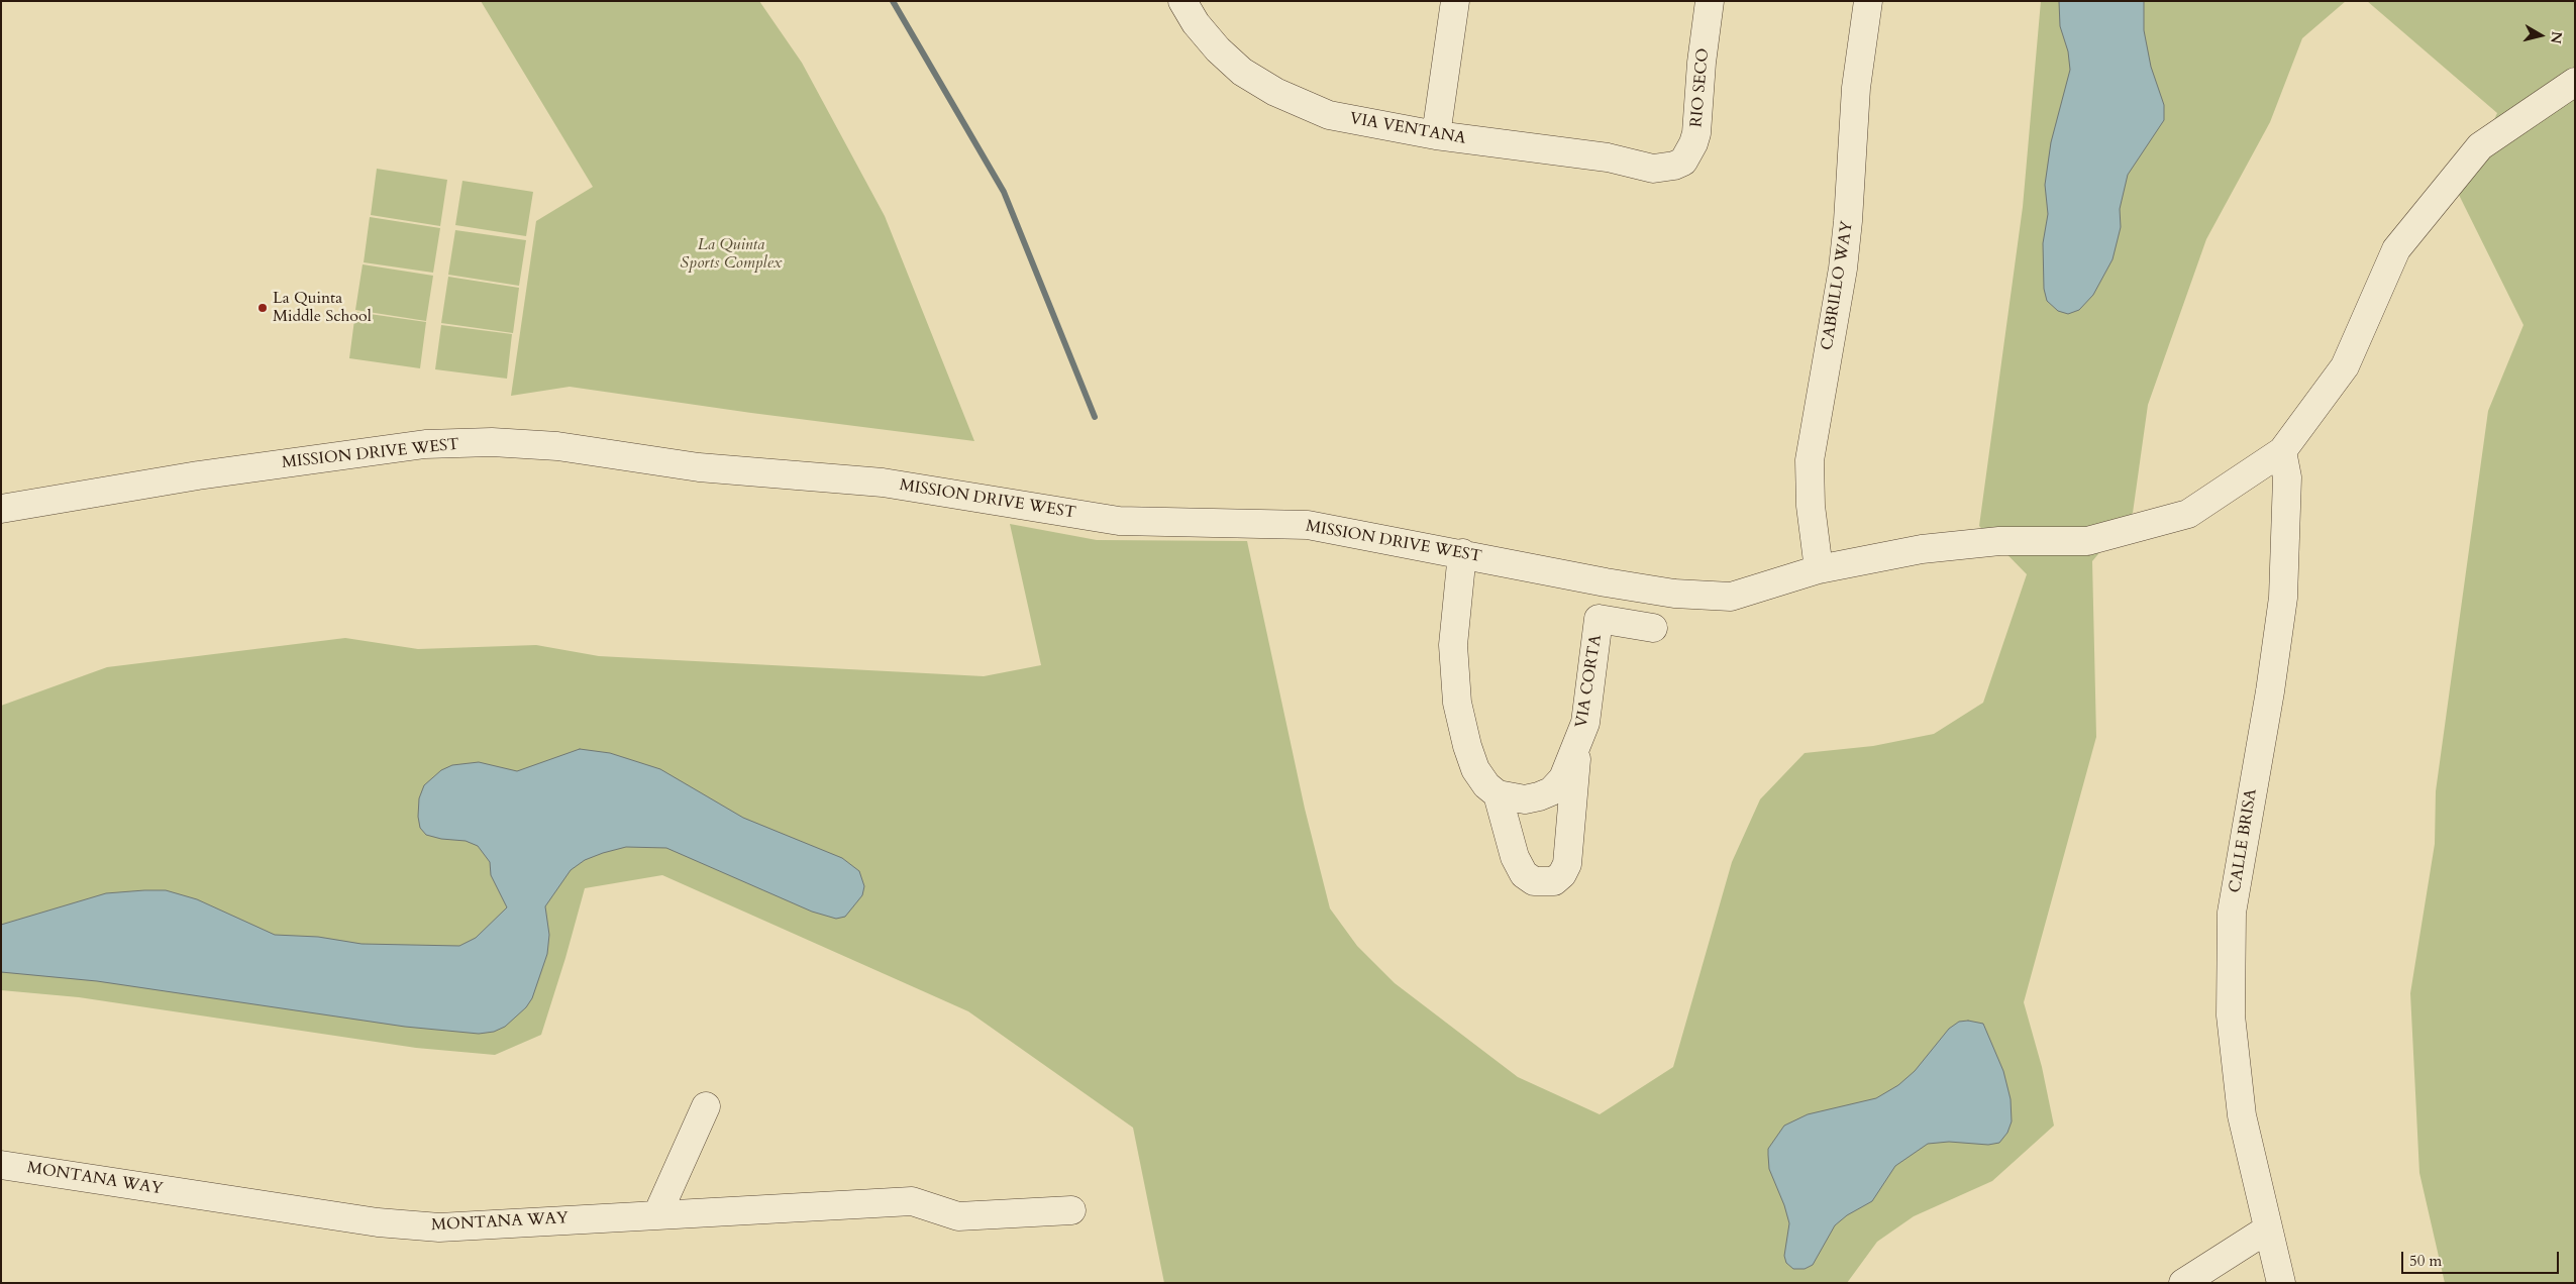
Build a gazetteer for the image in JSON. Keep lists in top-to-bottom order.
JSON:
{
  "streets": {
    "street": [
      "RIO SECO",
      "VIA VENTANA",
      "CABRILLO WAY",
      "MISSION DRIVE WEST",
      "VIA CORTA",
      "CALLE BRISA",
      "MONTANA WAY"
    ]
  },
  "crossings": [
    ["RIO SECO", "VIA VENTANA"],
    ["CABRILLO WAY", "MISSION DRIVE WEST"],
    ["MISSION DRIVE WEST", "CALLE BRISA"]
  ],
  "parks": ["La Quinta Sports Complex"],
  "places": ["La Quinta Middle School"],
  "scale_bar": "50 m",
  "north": "right"
}
